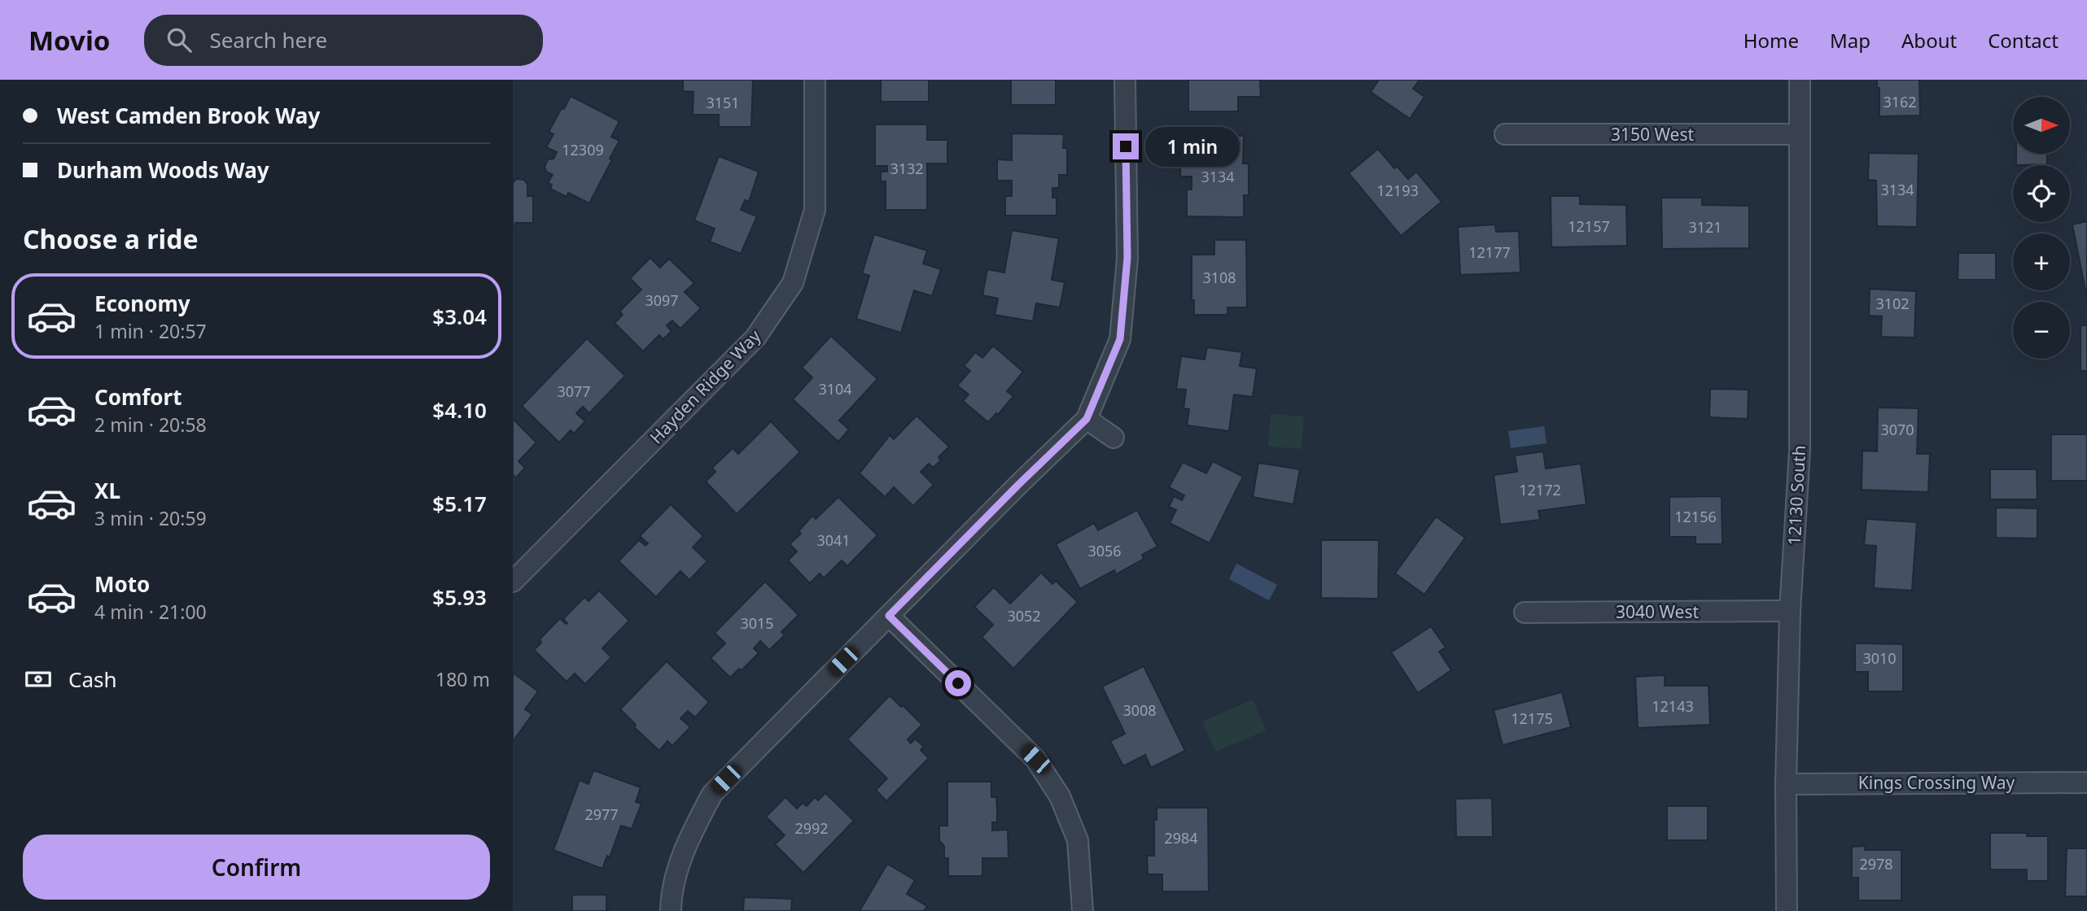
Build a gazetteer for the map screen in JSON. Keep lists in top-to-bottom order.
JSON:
{
  "streets": {
    "street": [
      "3150 West",
      "Hayden Ridge Way",
      "12130 South",
      "3040 West",
      "Kings Crossing Way"
    ]
  },
  "crossings": [
    ["3150 West", "12130 South"],
    ["12130 South", "3040 West"],
    ["12130 South", "Kings Crossing Way"]
  ],
  "house_numbers": [
    "3162",
    "3151",
    "12309",
    "3132",
    "3134",
    "3134",
    "12193",
    "12157",
    "3121",
    "12177",
    "3108",
    "3097",
    "3102",
    "3104",
    "3077",
    "3070",
    "12172",
    "12156",
    "3041",
    "3056",
    "3052",
    "3015",
    "3010",
    "12143",
    "3008",
    "12175",
    "2977",
    "2992",
    "2984",
    "2978"
  ],
  "north": "right",
  "page": {
    "header": "Movio",
    "search": "Search here",
    "nav": [
      "Home",
      "Map",
      "About",
      "Contact"
    ],
    "banner": ["West Camden Brook Way", "Durham Woods Way"],
    "map_buttons": ["+", "−"],
    "bubble": "1 min",
    "heading": "Choose a ride",
    "list": [
      {
        "name": "Economy",
        "note": "1 min · 20:57",
        "value": "$3.04"
      },
      {
        "name": "Comfort",
        "note": "2 min · 20:58",
        "value": "$4.10"
      },
      {
        "name": "XL",
        "note": "3 min · 20:59",
        "value": "$5.17"
      },
      {
        "name": "Moto",
        "note": "4 min · 21:00",
        "value": "$5.93"
      }
    ],
    "pay": ["Cash", "180 m"],
    "buttons": "Confirm"
  }
}
